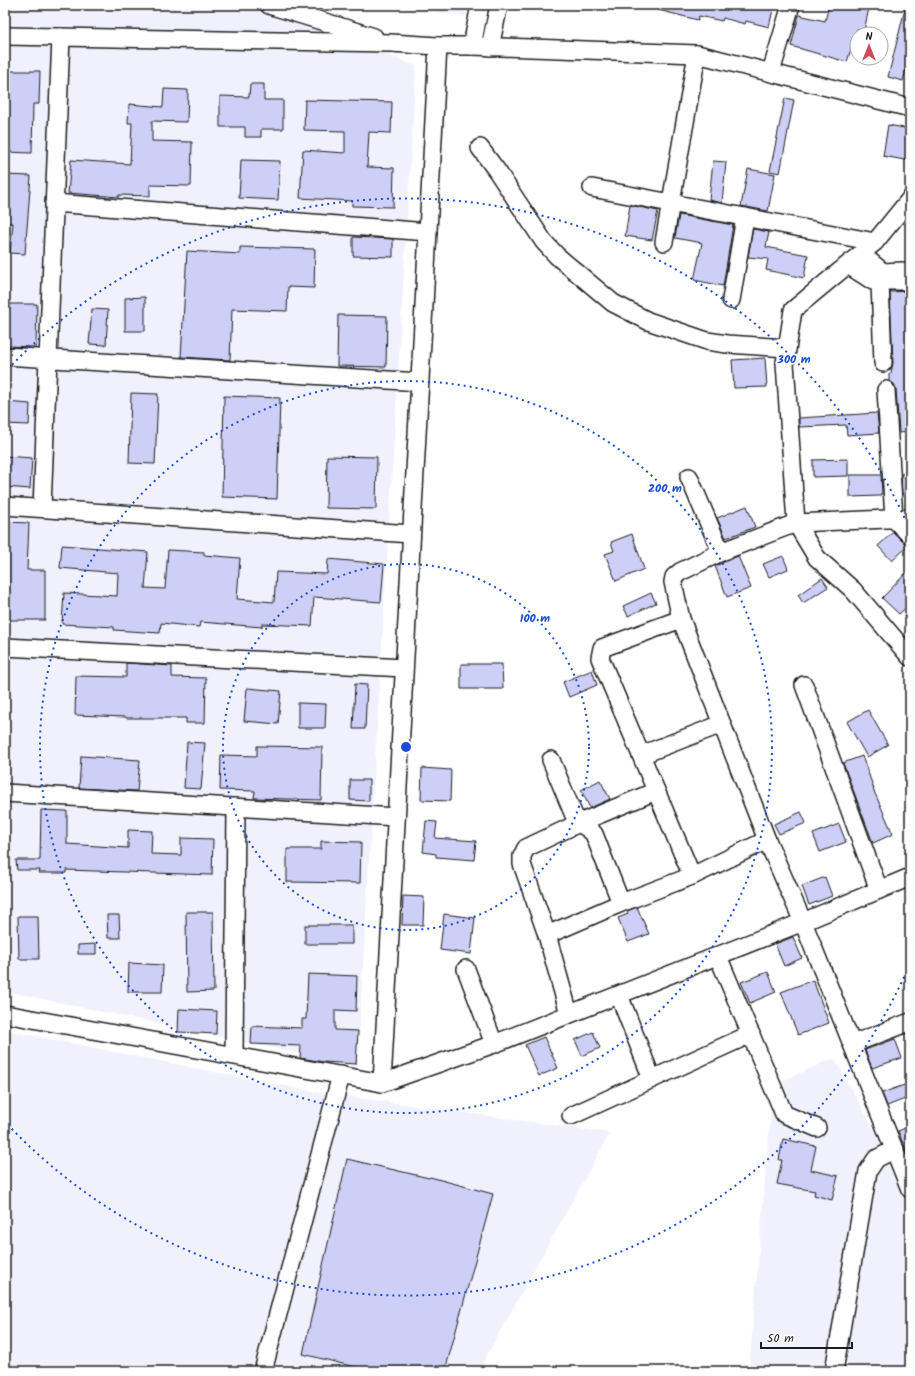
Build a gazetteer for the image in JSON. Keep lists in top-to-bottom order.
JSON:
{
  "scale_bar": "50 m",
  "north": "top",
  "rings": ["300 m", "200 m", "100 m"]
}
